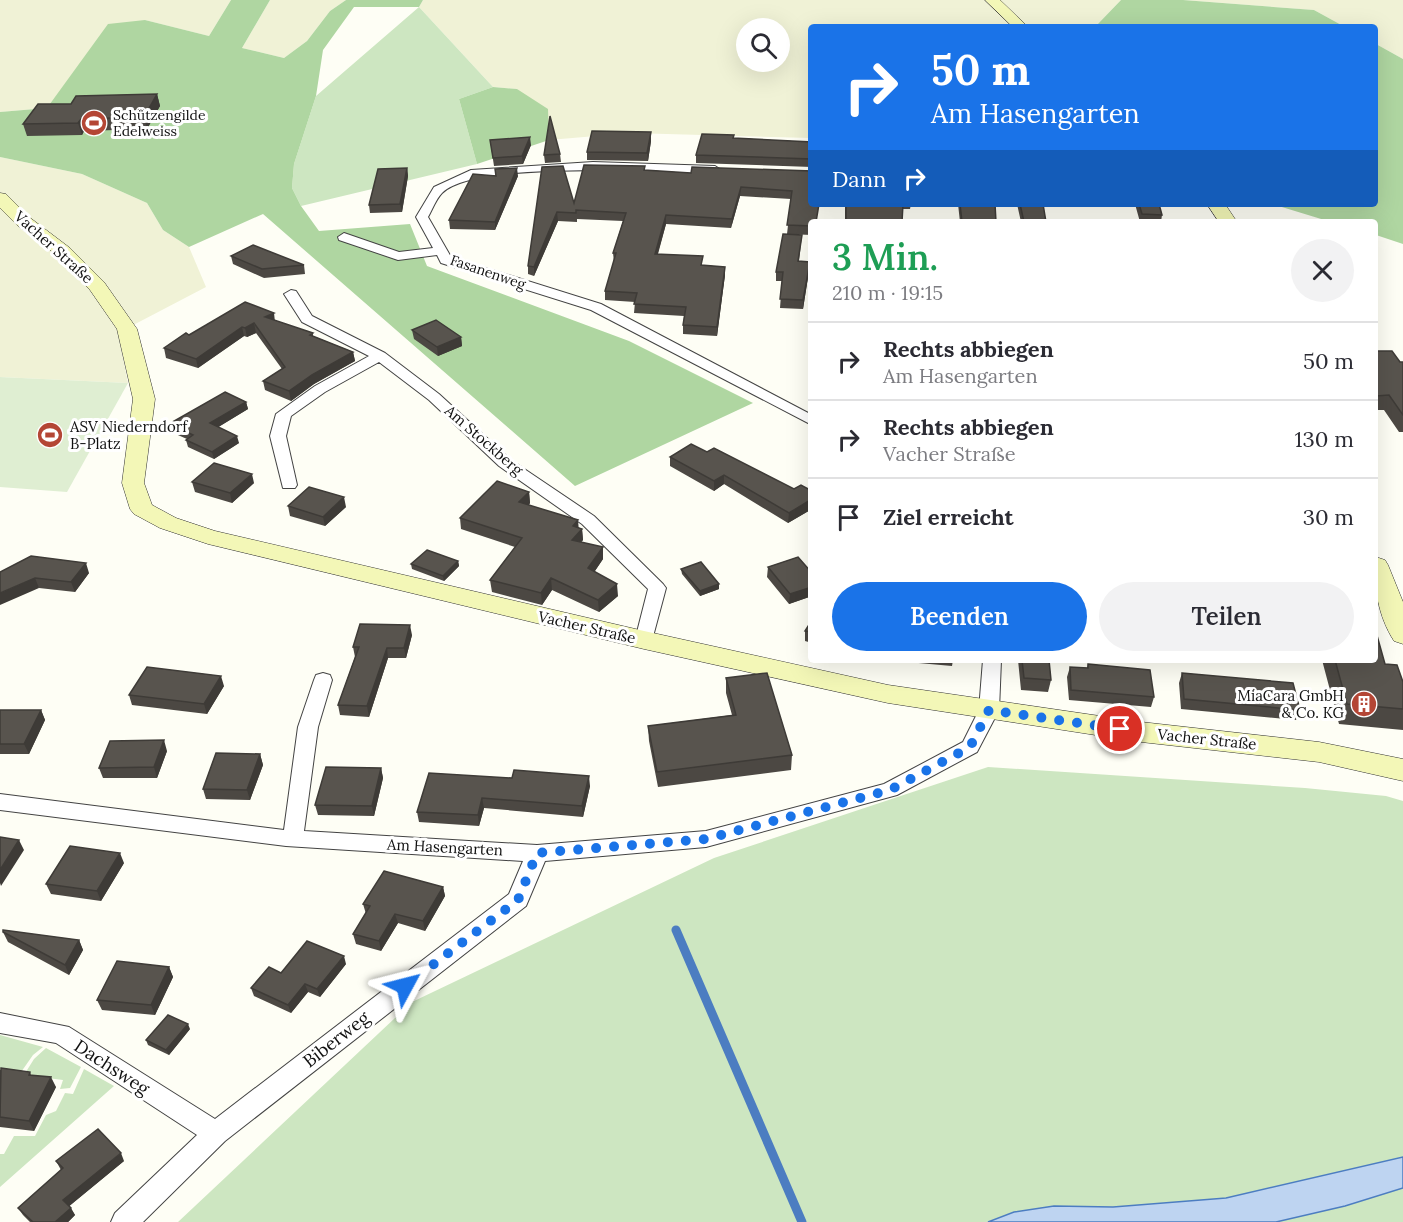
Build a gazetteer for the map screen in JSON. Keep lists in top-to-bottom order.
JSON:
{
  "streets": {
    "main road": ["Vacher Straße"],
    "street": [
      "Fasanenweg",
      "Am Stockberg",
      "Am Hasengarten",
      "Biberweg",
      "Dachsweg"
    ]
  },
  "crossings": [
    ["Vacher Straße", "Am Stockberg"],
    ["Vacher Straße", "Am Hasengarten"],
    ["Am Hasengarten", "Biberweg"],
    ["Biberweg", "Dachsweg"]
  ],
  "places": {
    "sports": ["Schützengilde Edelweiss", "ASV Niederndorf B-Platz"],
    "building": ["MiaCara GmbH & Co. KG"]
  },
  "page": {
    "turn": ["50 m", "Am Hasengarten"],
    "then": "Dann",
    "heading": ["3 Min.", "210 m · 19:15"],
    "list": [
      {
        "name": "Rechts abbiegen",
        "note": "Am Hasengarten",
        "value": "50 m"
      },
      {
        "name": "Rechts abbiegen",
        "note": "Vacher Straße",
        "value": "130 m"
      },
      {
        "name": "Ziel erreicht",
        "value": "30 m"
      }
    ],
    "buttons": ["Beenden", "Teilen"]
  }
}
